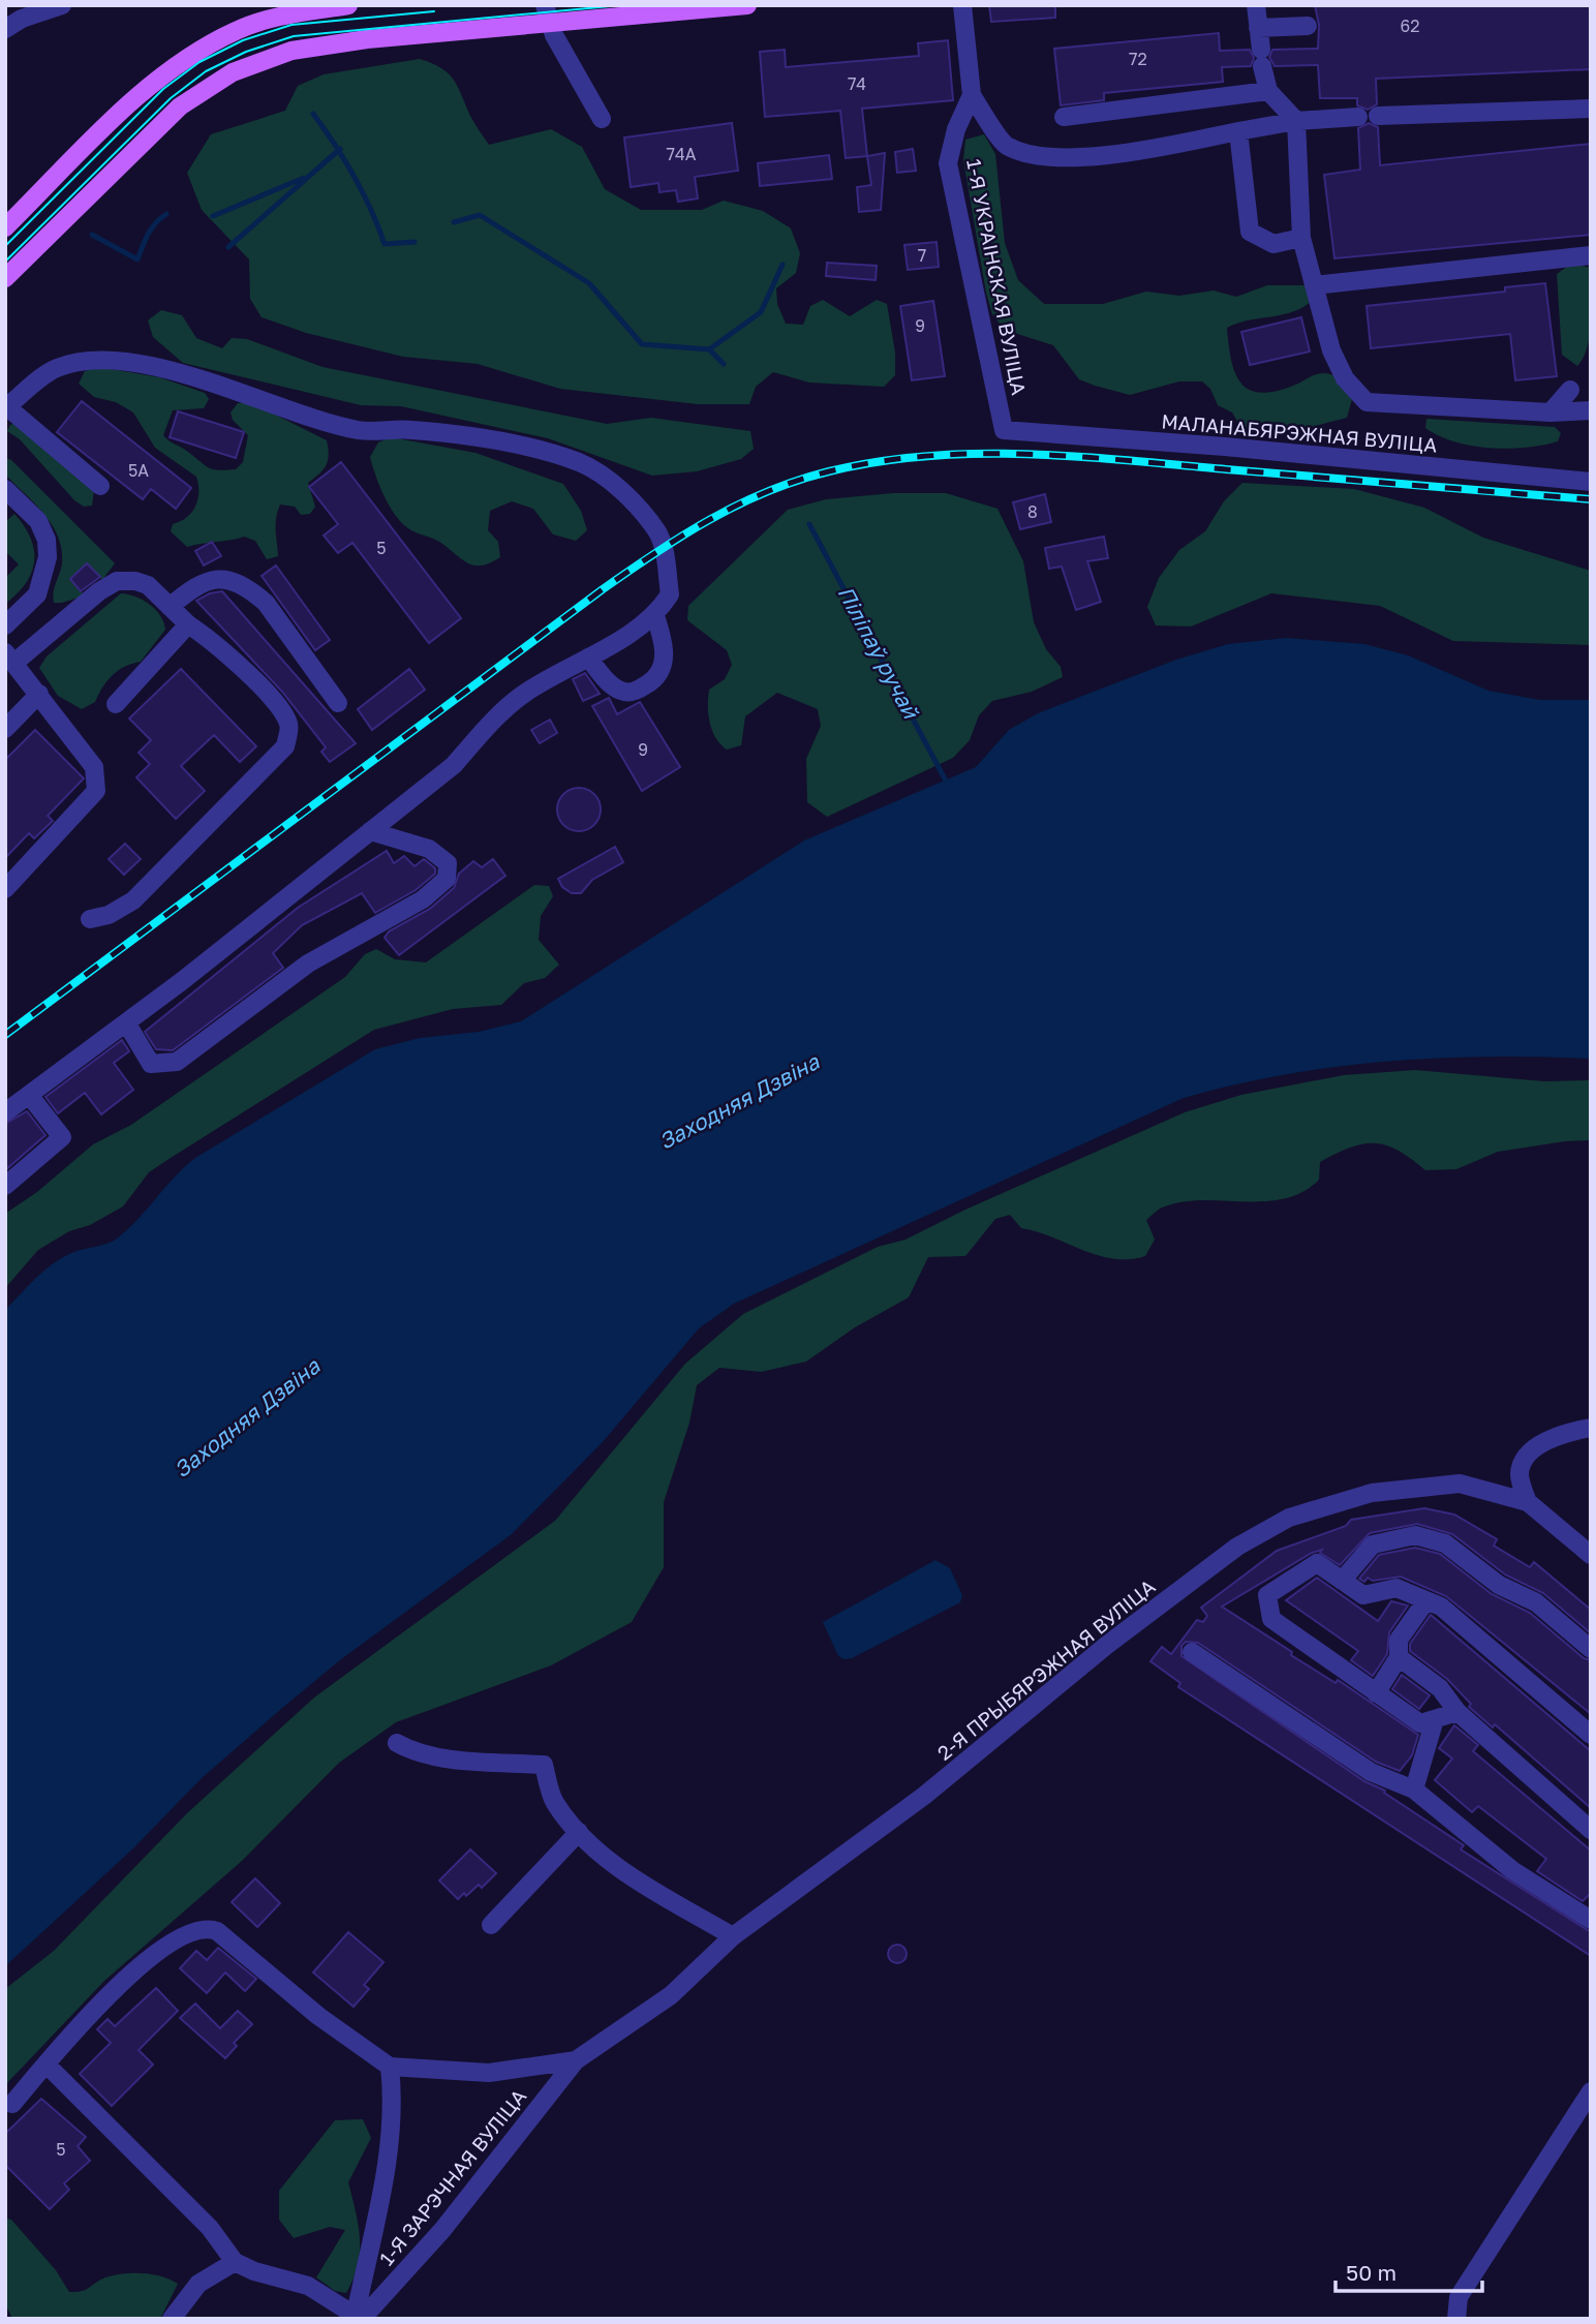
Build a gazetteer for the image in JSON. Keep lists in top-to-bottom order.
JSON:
{
  "streets": {
    "street": [
      "1-Я УКРАІНСКАЯ ВУЛІЦА",
      "МАЛАНАБЯРЭЖНАЯ ВУЛІЦА",
      "2-Я ПРЫБЯРЭЖНАЯ ВУЛІЦА",
      "1-Я ЗАРЭЧНАЯ ВУЛІЦА"
    ]
  },
  "crossings": [
    ["1-Я УКРАІНСКАЯ ВУЛІЦА", "МАЛАНАБЯРЭЖНАЯ ВУЛІЦА"],
    ["2-Я ПРЫБЯРЭЖНАЯ ВУЛІЦА", "1-Я ЗАРЭЧНАЯ ВУЛІЦА"]
  ],
  "water": ["Піліпаў ручай", "Заходняя Дзвіна"],
  "house_numbers": [
    "62",
    "72",
    "74",
    "74А",
    "7",
    "9",
    "5А",
    "8",
    "5",
    "9",
    "5"
  ],
  "scale_bar": "50 m"
}
